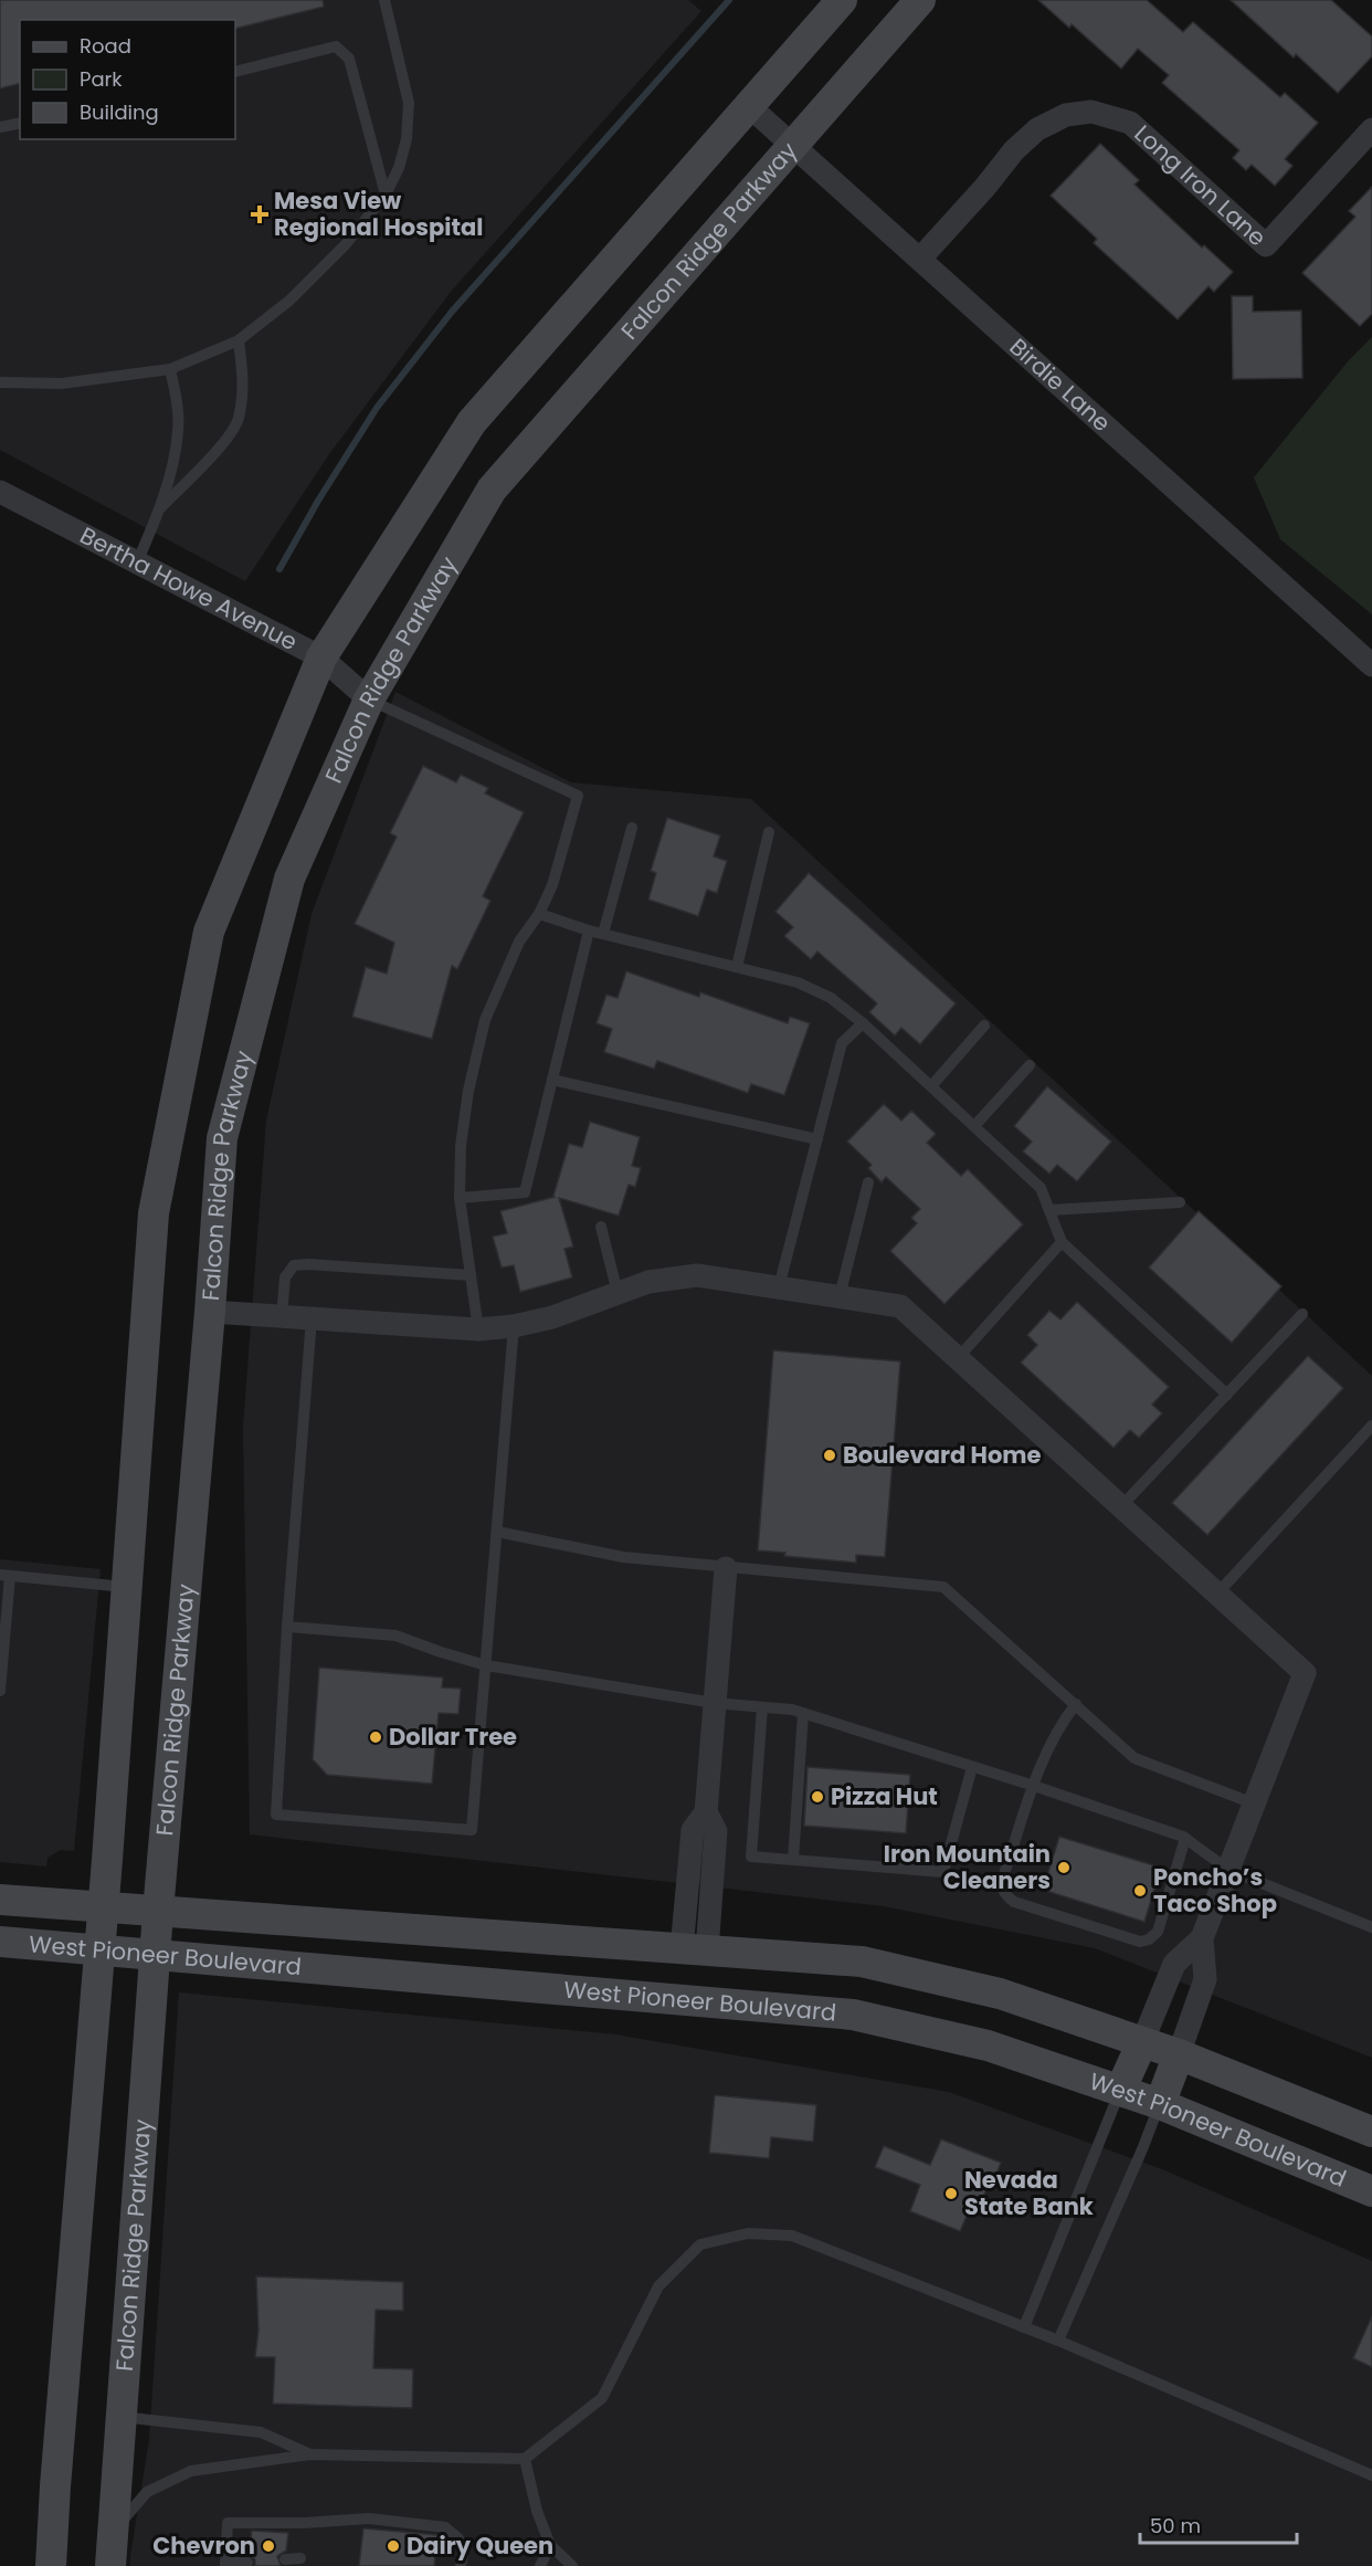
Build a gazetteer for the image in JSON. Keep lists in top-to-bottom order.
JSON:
{
  "streets": {
    "main road": ["Falcon Ridge Parkway", "West Pioneer Boulevard"],
    "street": ["Long Iron Lane", "Birdie Lane", "Bertha Howe Avenue"]
  },
  "crossings": [
    ["Long Iron Lane", "Birdie Lane"],
    ["Falcon Ridge Parkway", "Birdie Lane"],
    ["Falcon Ridge Parkway", "Bertha Howe Avenue"],
    ["Falcon Ridge Parkway", "West Pioneer Boulevard"]
  ],
  "places": {
    "health": ["Mesa View Regional Hospital"],
    "other": [
      "Boulevard Home",
      "Dollar Tree",
      "Pizza Hut",
      "Iron Mountain Cleaners",
      "Poncho’s Taco Shop",
      "Nevada State Bank",
      "Chevron",
      "Dairy Queen"
    ]
  },
  "legend": ["Road", "Park", "Building"],
  "scale_bar": "50 m"
}
